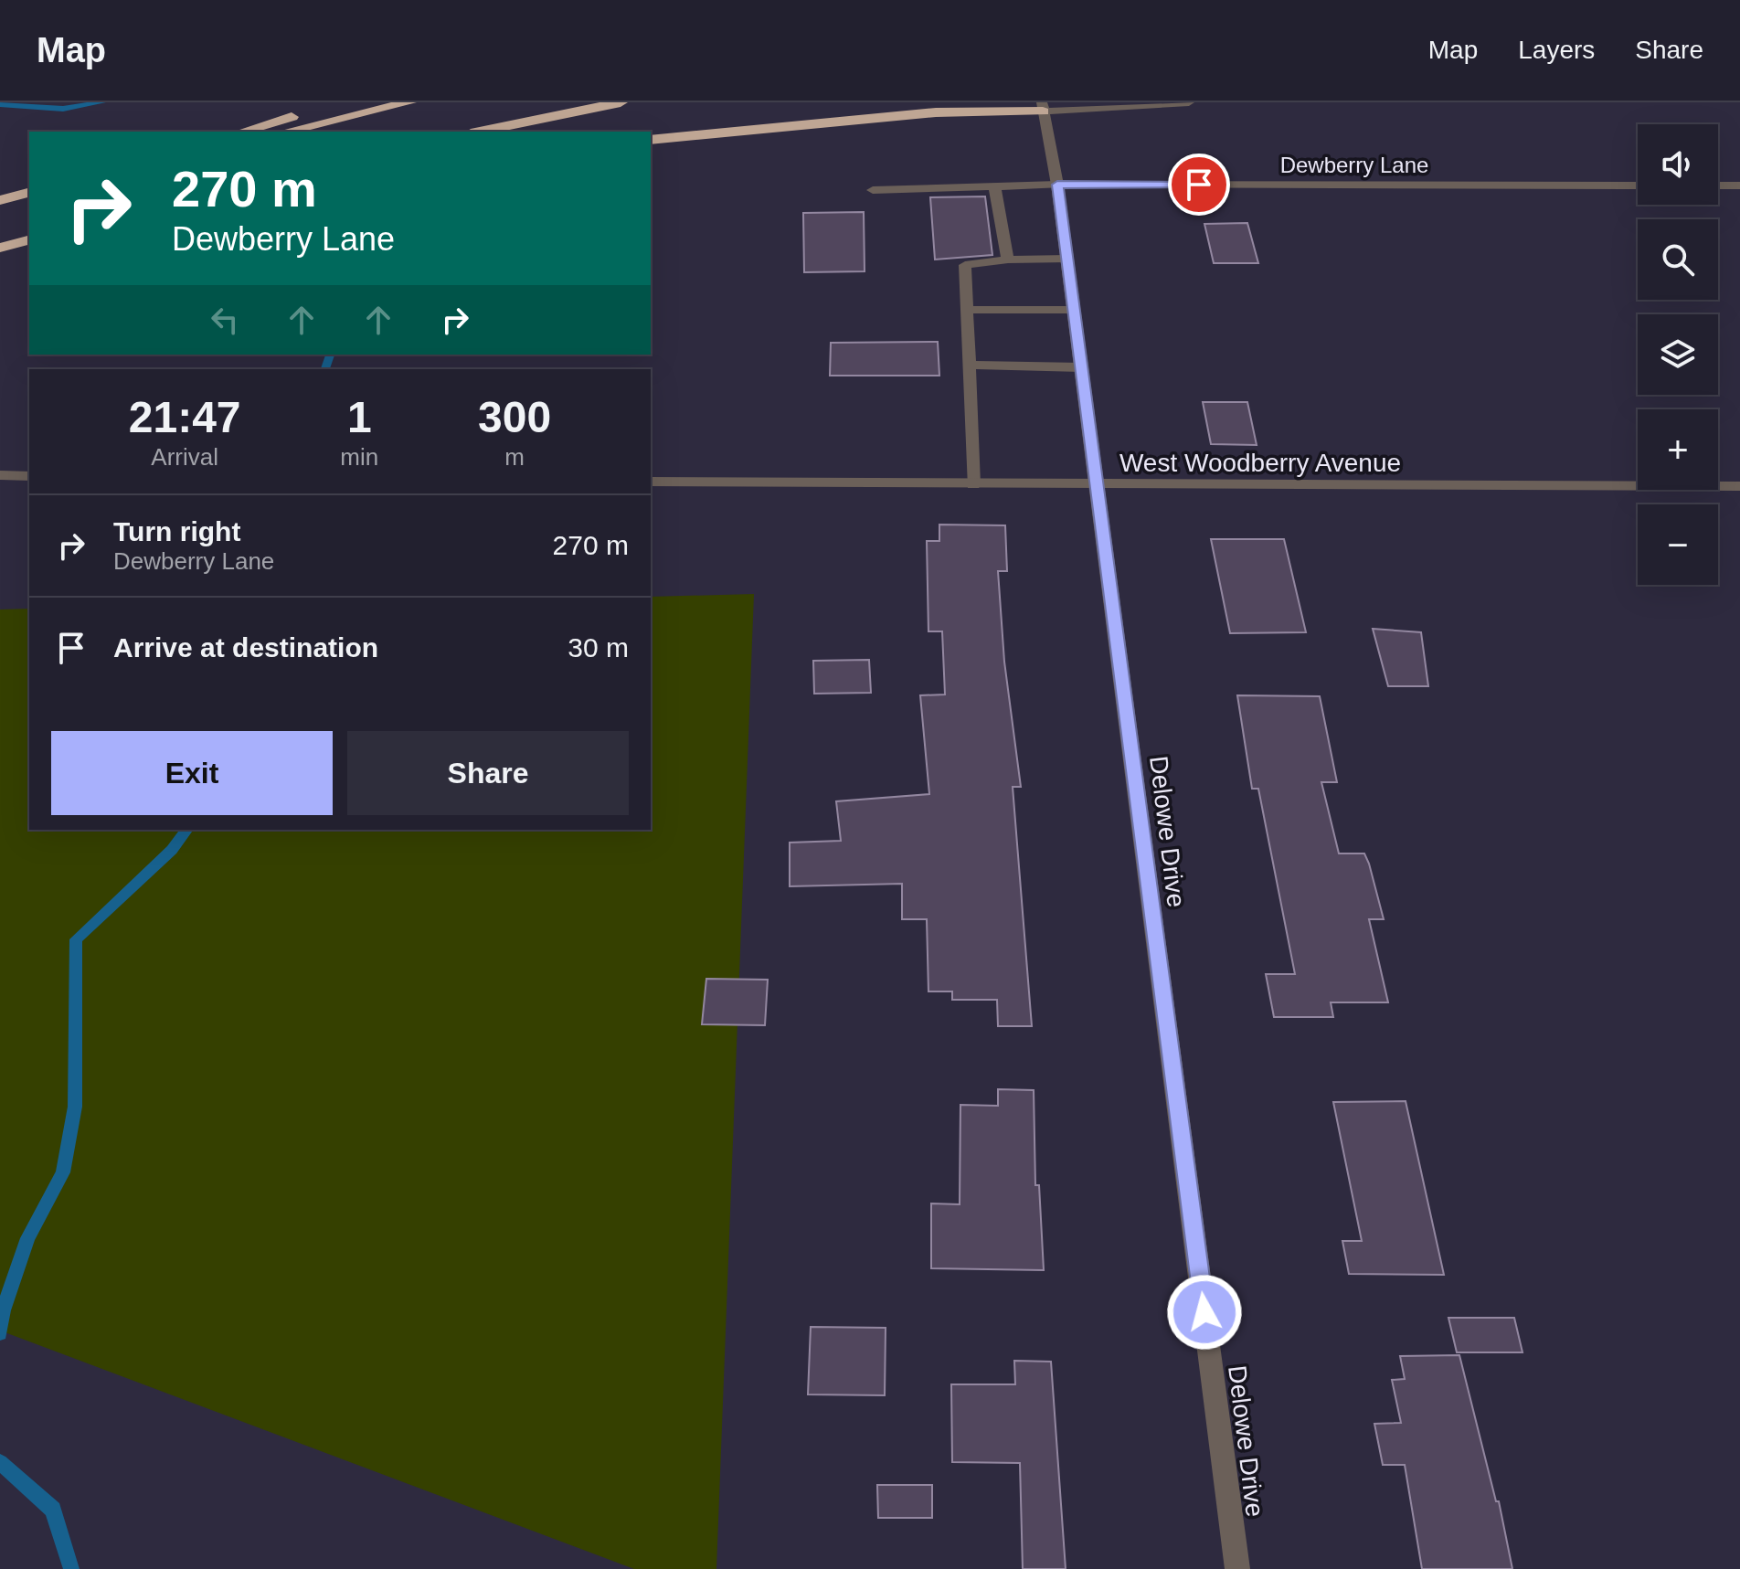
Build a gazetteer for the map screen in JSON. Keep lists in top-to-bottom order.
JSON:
{
  "streets": {
    "street": ["Dewberry Lane", "West Woodberry Avenue", "Delowe Drive"]
  },
  "crossings": [
    ["Dewberry Lane", "Delowe Drive"],
    ["West Woodberry Avenue", "Delowe Drive"]
  ],
  "page": {
    "header": "Map",
    "nav": ["Map", "Layers", "Share"],
    "map_buttons": ["+", "−"],
    "turn": ["270 m", "Dewberry Lane"],
    "eta": [
      "21:47",
      "Arrival",
      "1",
      "min",
      "300",
      "m"
    ],
    "list": [
      {
        "name": "Turn right",
        "note": "Dewberry Lane",
        "value": "270 m"
      },
      {
        "name": "Arrive at destination",
        "value": "30 m"
      }
    ],
    "buttons": ["Exit", "Share"]
  }
}
